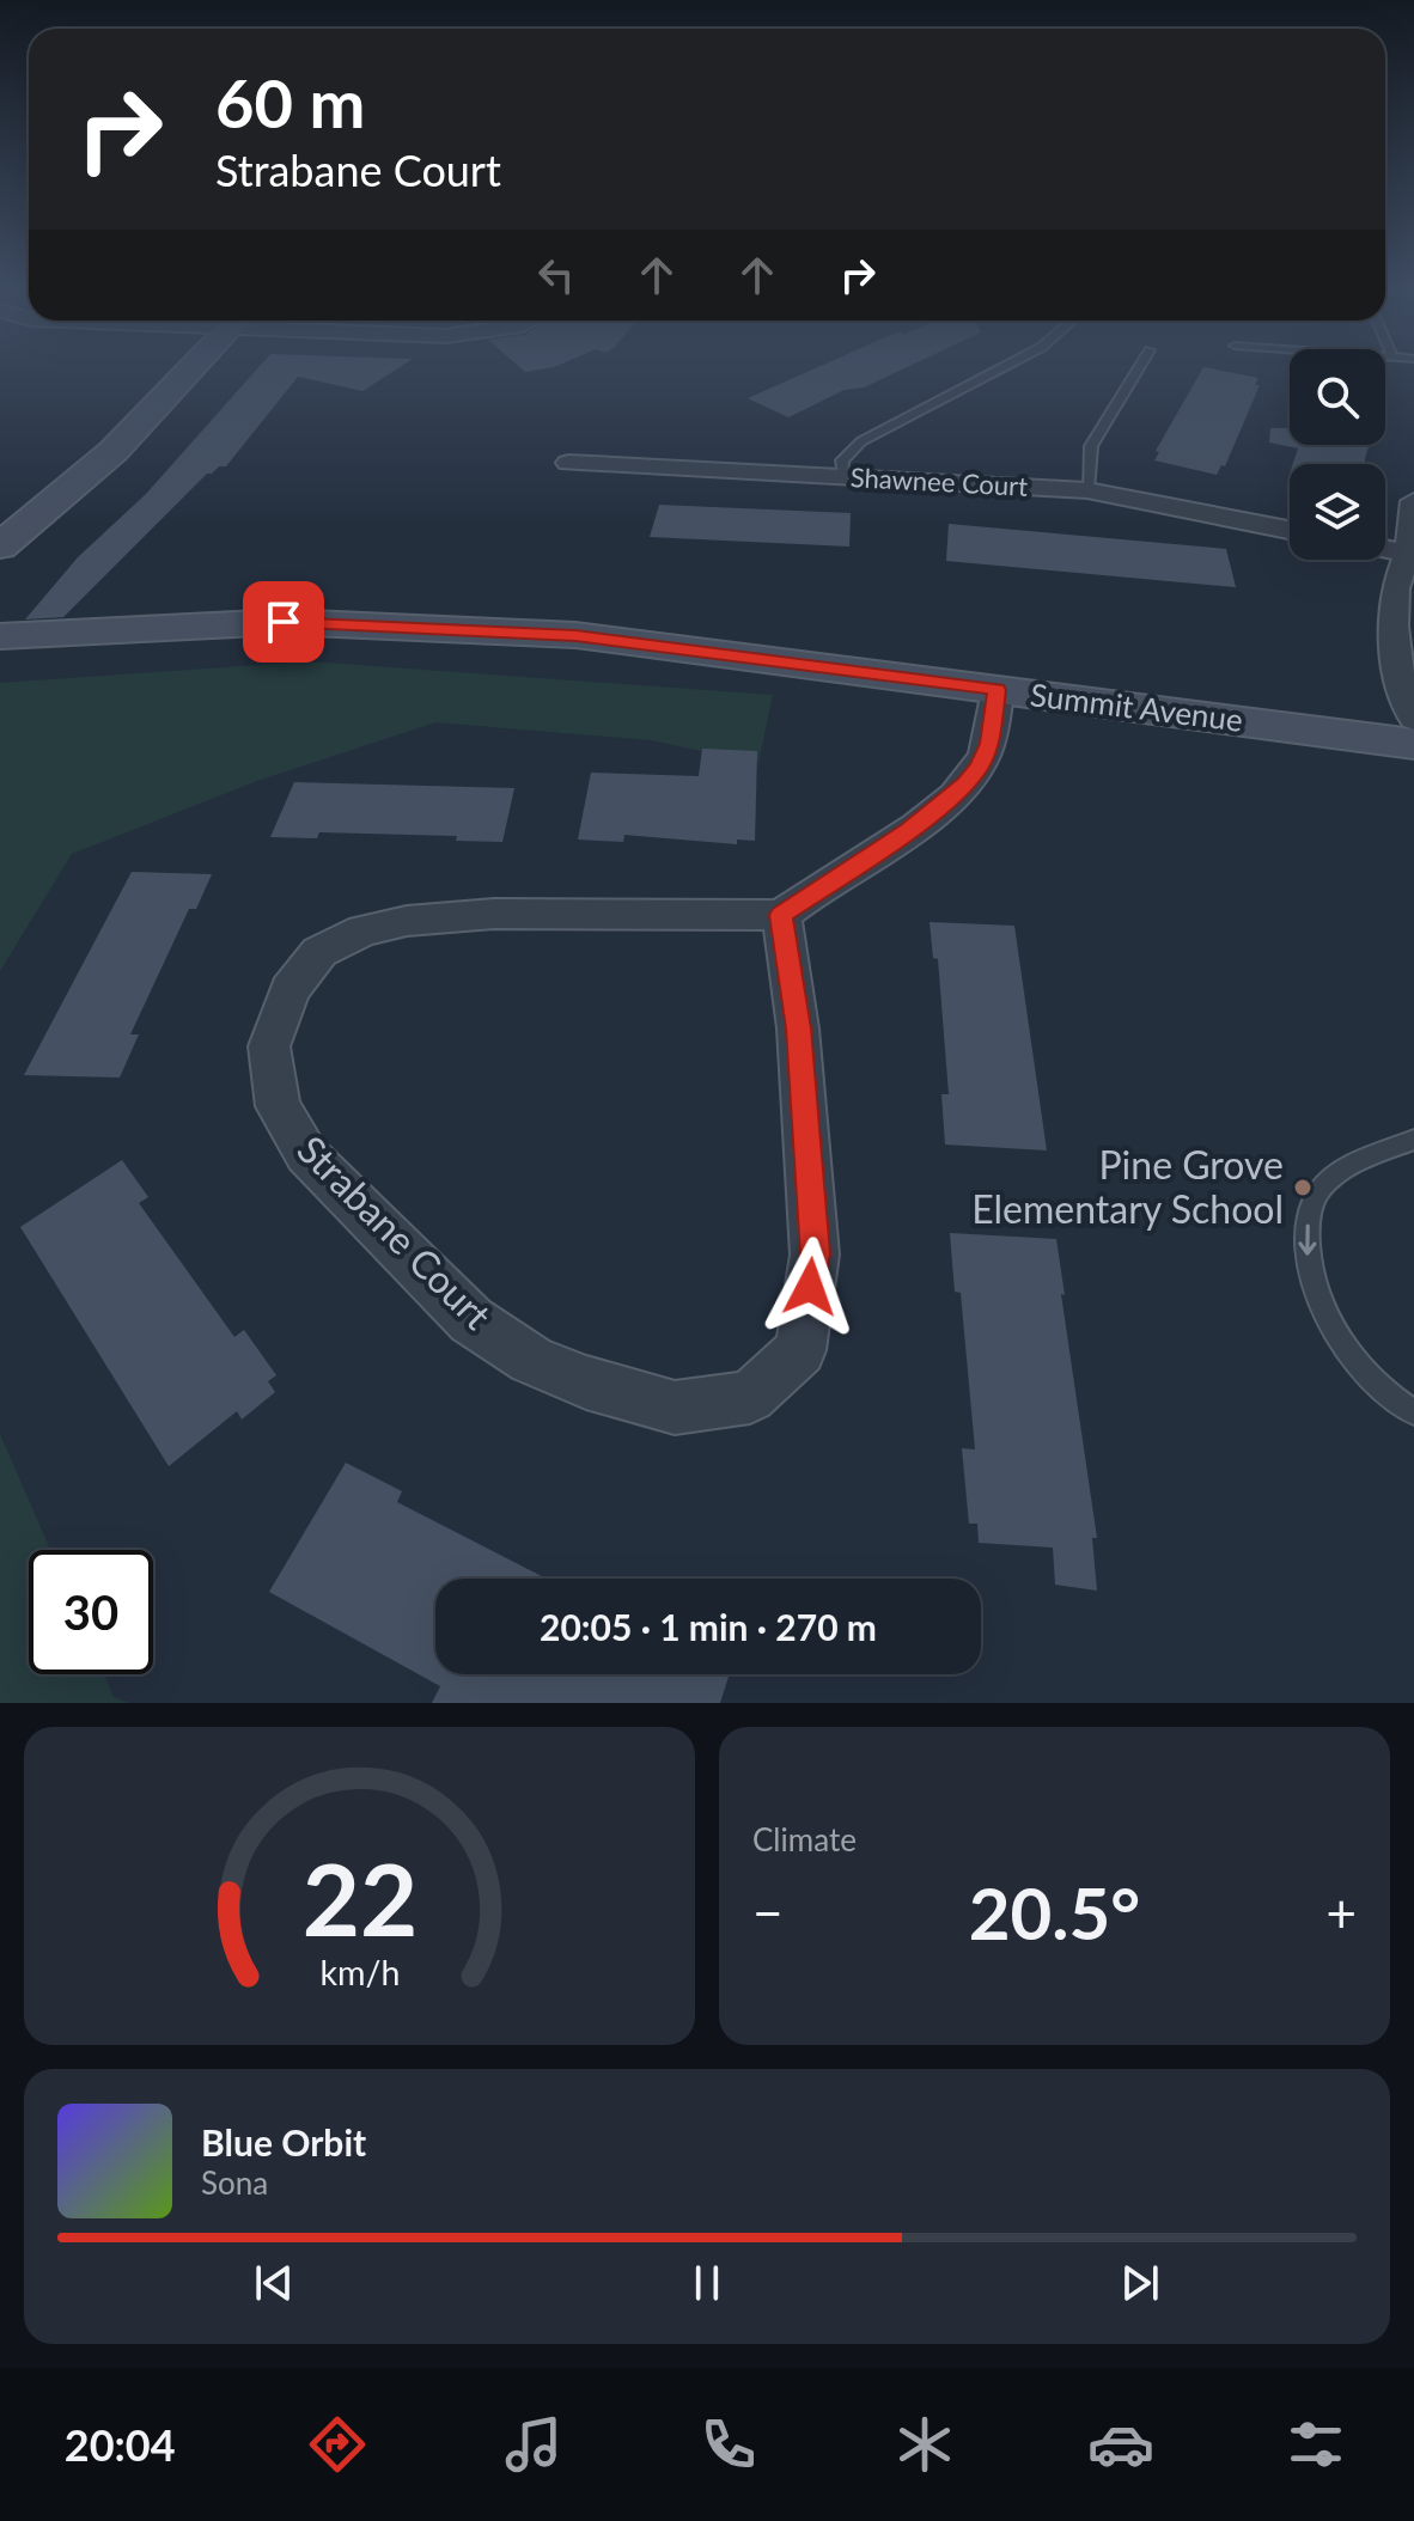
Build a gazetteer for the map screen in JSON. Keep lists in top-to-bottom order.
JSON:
{
  "streets": {
    "street": ["Shawnee Court", "Summit Avenue", "Strabane Court"]
  },
  "places": ["Pine Grove Elementary School"],
  "page": {
    "turn": ["60 m", "Strabane Court"],
    "limit": "30",
    "trip": "20:05 · 1 min · 270 m",
    "tile": "Climate",
    "heat": ["−", "20.5°", "+"],
    "song": ["Blue Orbit", "Sona"],
    "tabs": "20:04",
    "gauge": ["22", "km/h"]
  }
}
